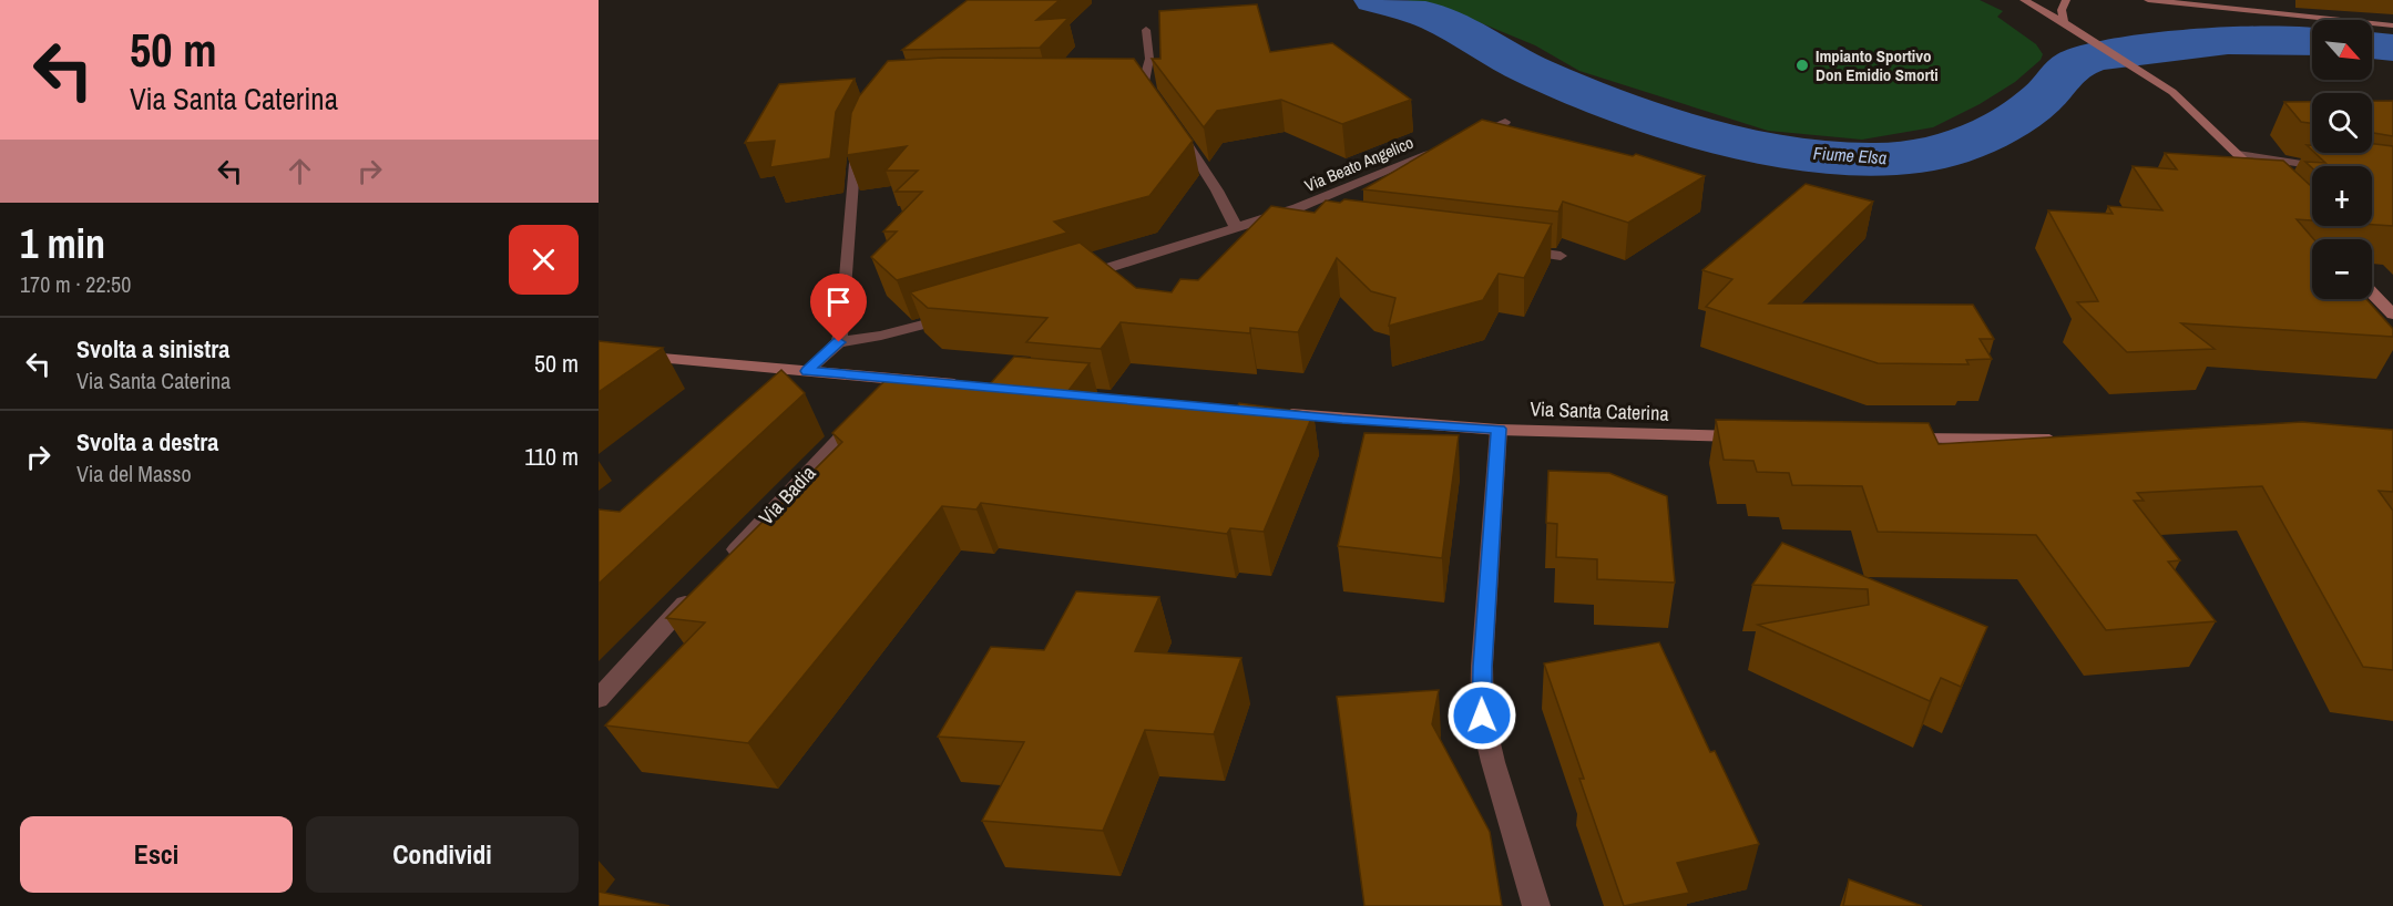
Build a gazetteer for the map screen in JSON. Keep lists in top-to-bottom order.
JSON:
{
  "streets": {
    "main road": ["Via Santa Caterina"],
    "street": ["Via Beato Angelico", "Via Badia"]
  },
  "water": ["Fiume Elsa"],
  "places": ["Impianto Sportivo Don Emidio Smorti"],
  "north": "bottom right",
  "page": {
    "turn": ["50 m", "Via Santa Caterina"],
    "map_buttons": ["+", "−"],
    "heading": ["1 min", "170 m · 22:50"],
    "list": [
      {
        "name": "Svolta a sinistra",
        "note": "Via Santa Caterina",
        "value": "50 m"
      },
      {
        "name": "Svolta a destra",
        "note": "Via del Masso",
        "value": "110 m"
      }
    ],
    "buttons": ["Esci", "Condividi"]
  }
}
